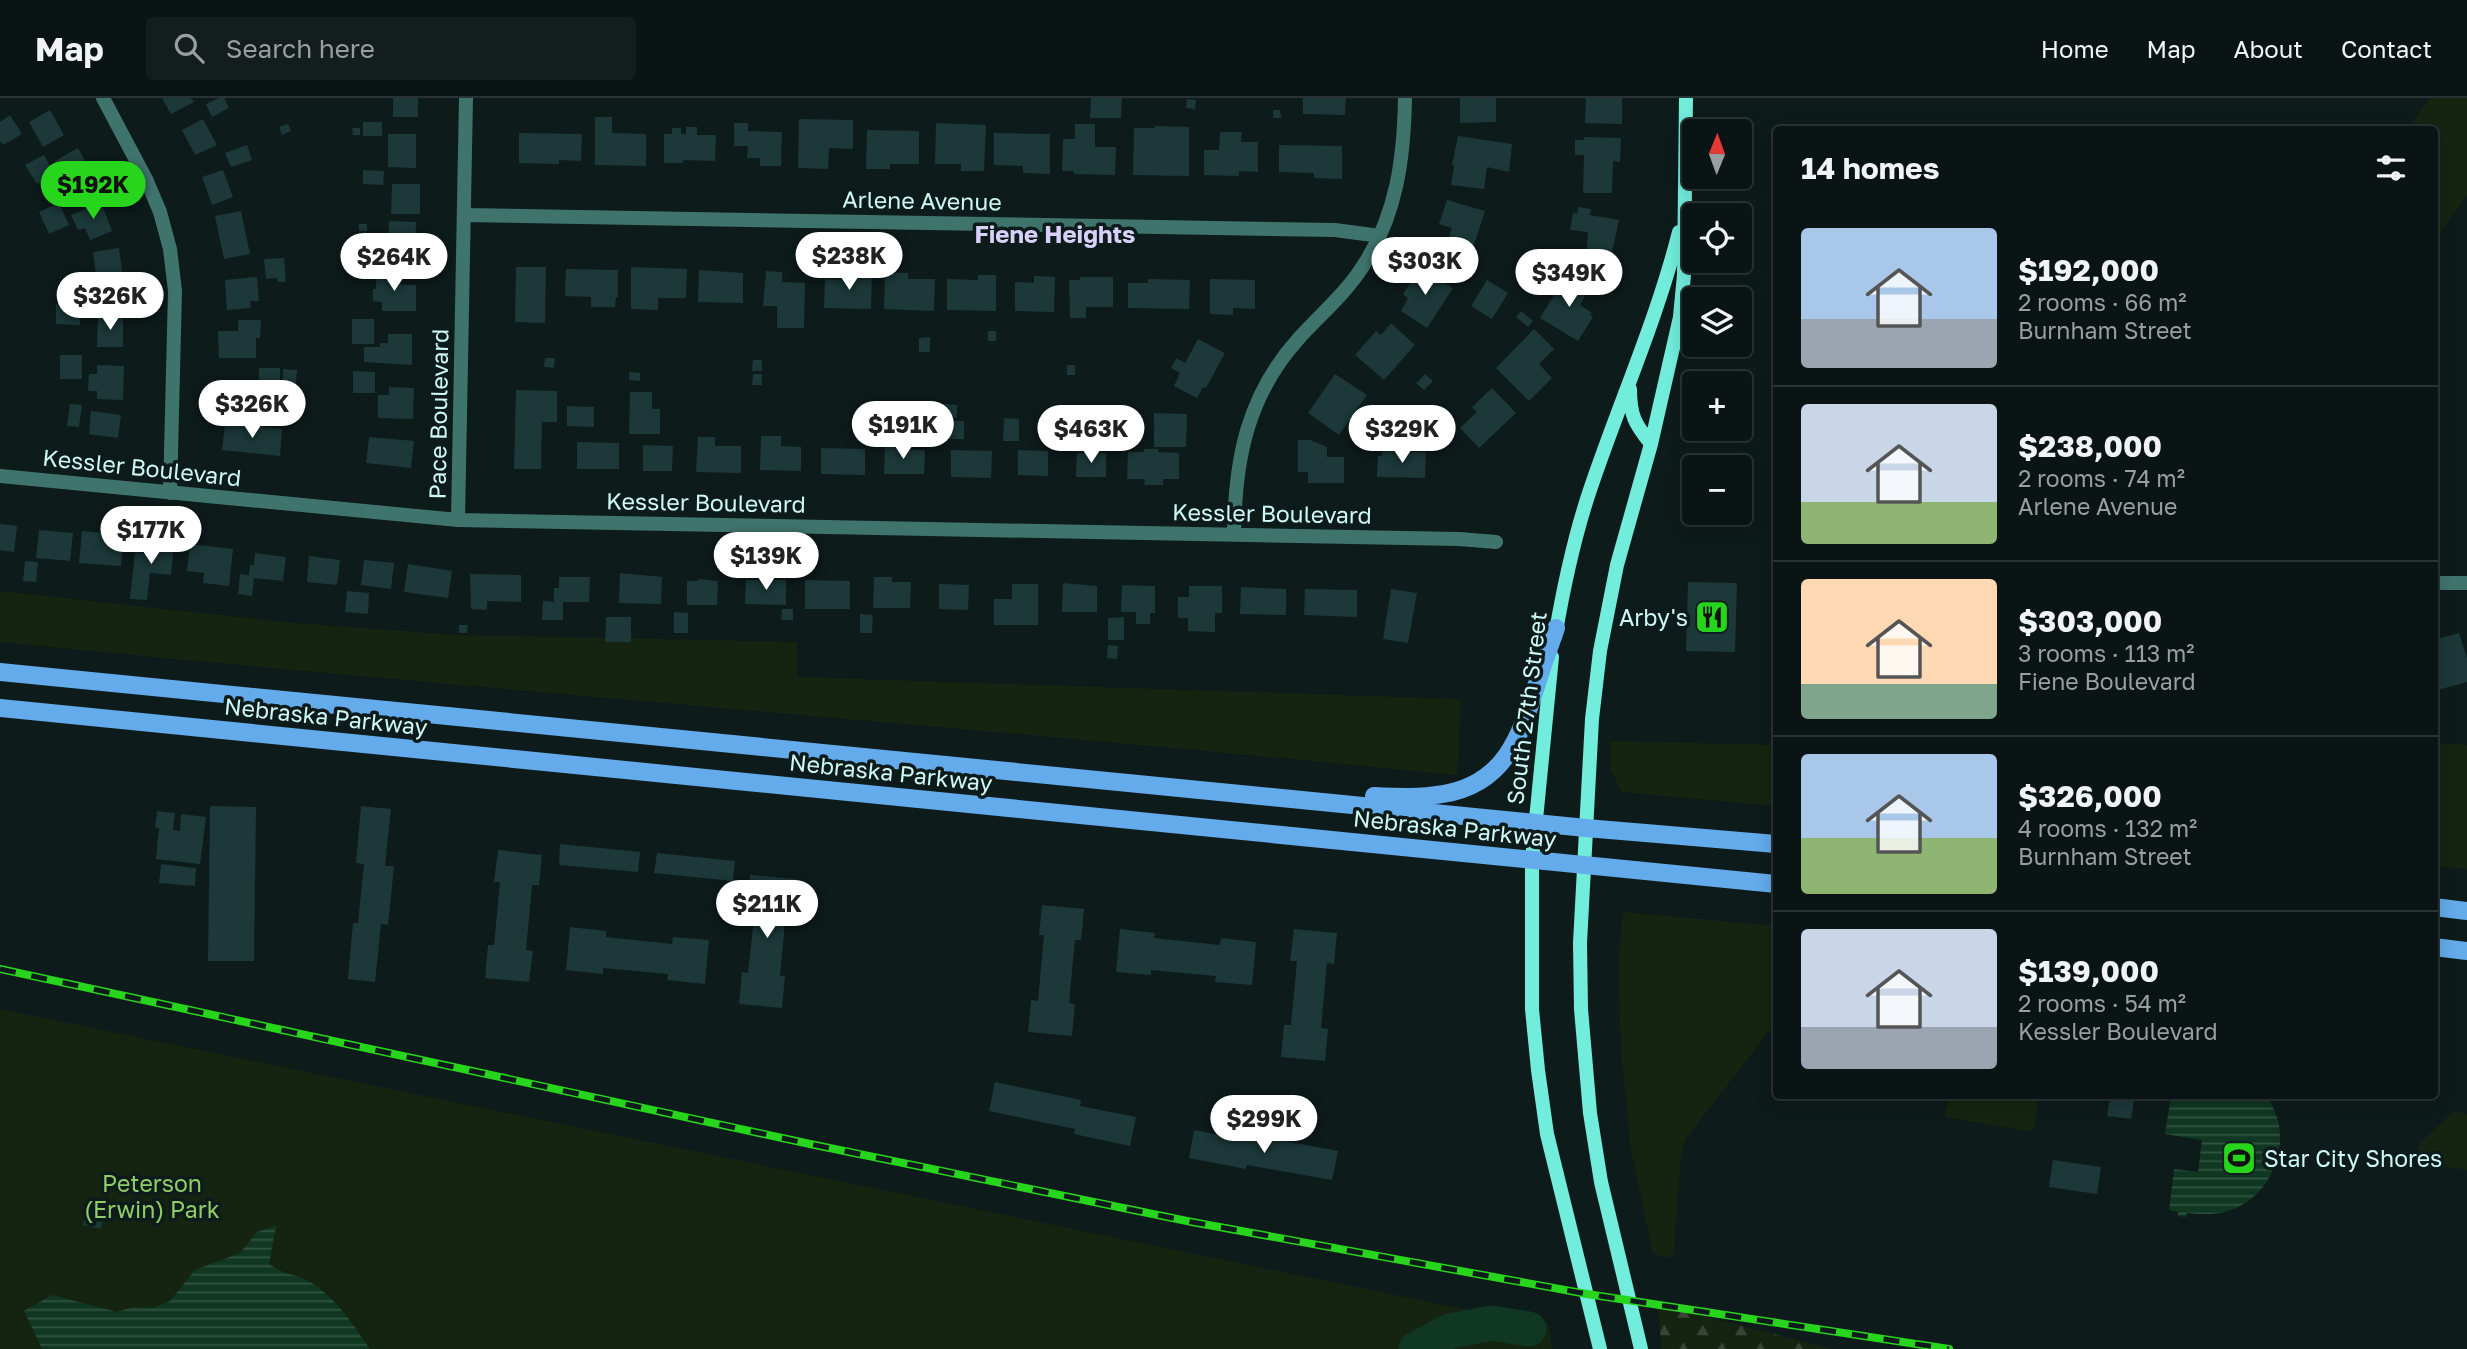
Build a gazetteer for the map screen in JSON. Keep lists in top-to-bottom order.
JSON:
{
  "streets": {
    "main road": ["South 27th Street", "Nebraska Parkway"],
    "street": ["Arlene Avenue", "Pace Boulevard", "Kessler Boulevard"]
  },
  "crossings": [
    ["Arlene Avenue", "Pace Boulevard"],
    ["Pace Boulevard", "Kessler Boulevard"],
    ["South 27th Street", "Nebraska Parkway"]
  ],
  "districts": ["Fiene Heights"],
  "parks": ["Peterson (Erwin) Park"],
  "places": {
    "restaurant": ["Arby's"],
    "sports": ["Star City Shores"]
  },
  "north": "top",
  "page": {
    "header": "Map",
    "search": "Search here",
    "nav": [
      "Home",
      "Map",
      "About",
      "Contact"
    ],
    "map_buttons": ["+", "−"],
    "heading": "14 homes",
    "price": [
      "$192K",
      "$238K",
      "$264K",
      "$303K",
      "$349K",
      "$326K",
      "$326K",
      "$191K",
      "$463K",
      "$329K",
      "$177K",
      "$139K",
      "$211K",
      "$299K"
    ],
    "list": [
      {
        "name": "$192,000",
        "note": "2 rooms · 66 m² · Burnham Street"
      },
      {
        "name": "$238,000",
        "note": "2 rooms · 74 m² · Arlene Avenue"
      },
      {
        "name": "$303,000",
        "note": "3 rooms · 113 m² · Fiene Boulevard"
      },
      {
        "name": "$326,000",
        "note": "4 rooms · 132 m² · Burnham Street"
      },
      {
        "name": "$139,000",
        "note": "2 rooms · 54 m² · Kessler Boulevard"
      }
    ]
  }
}
